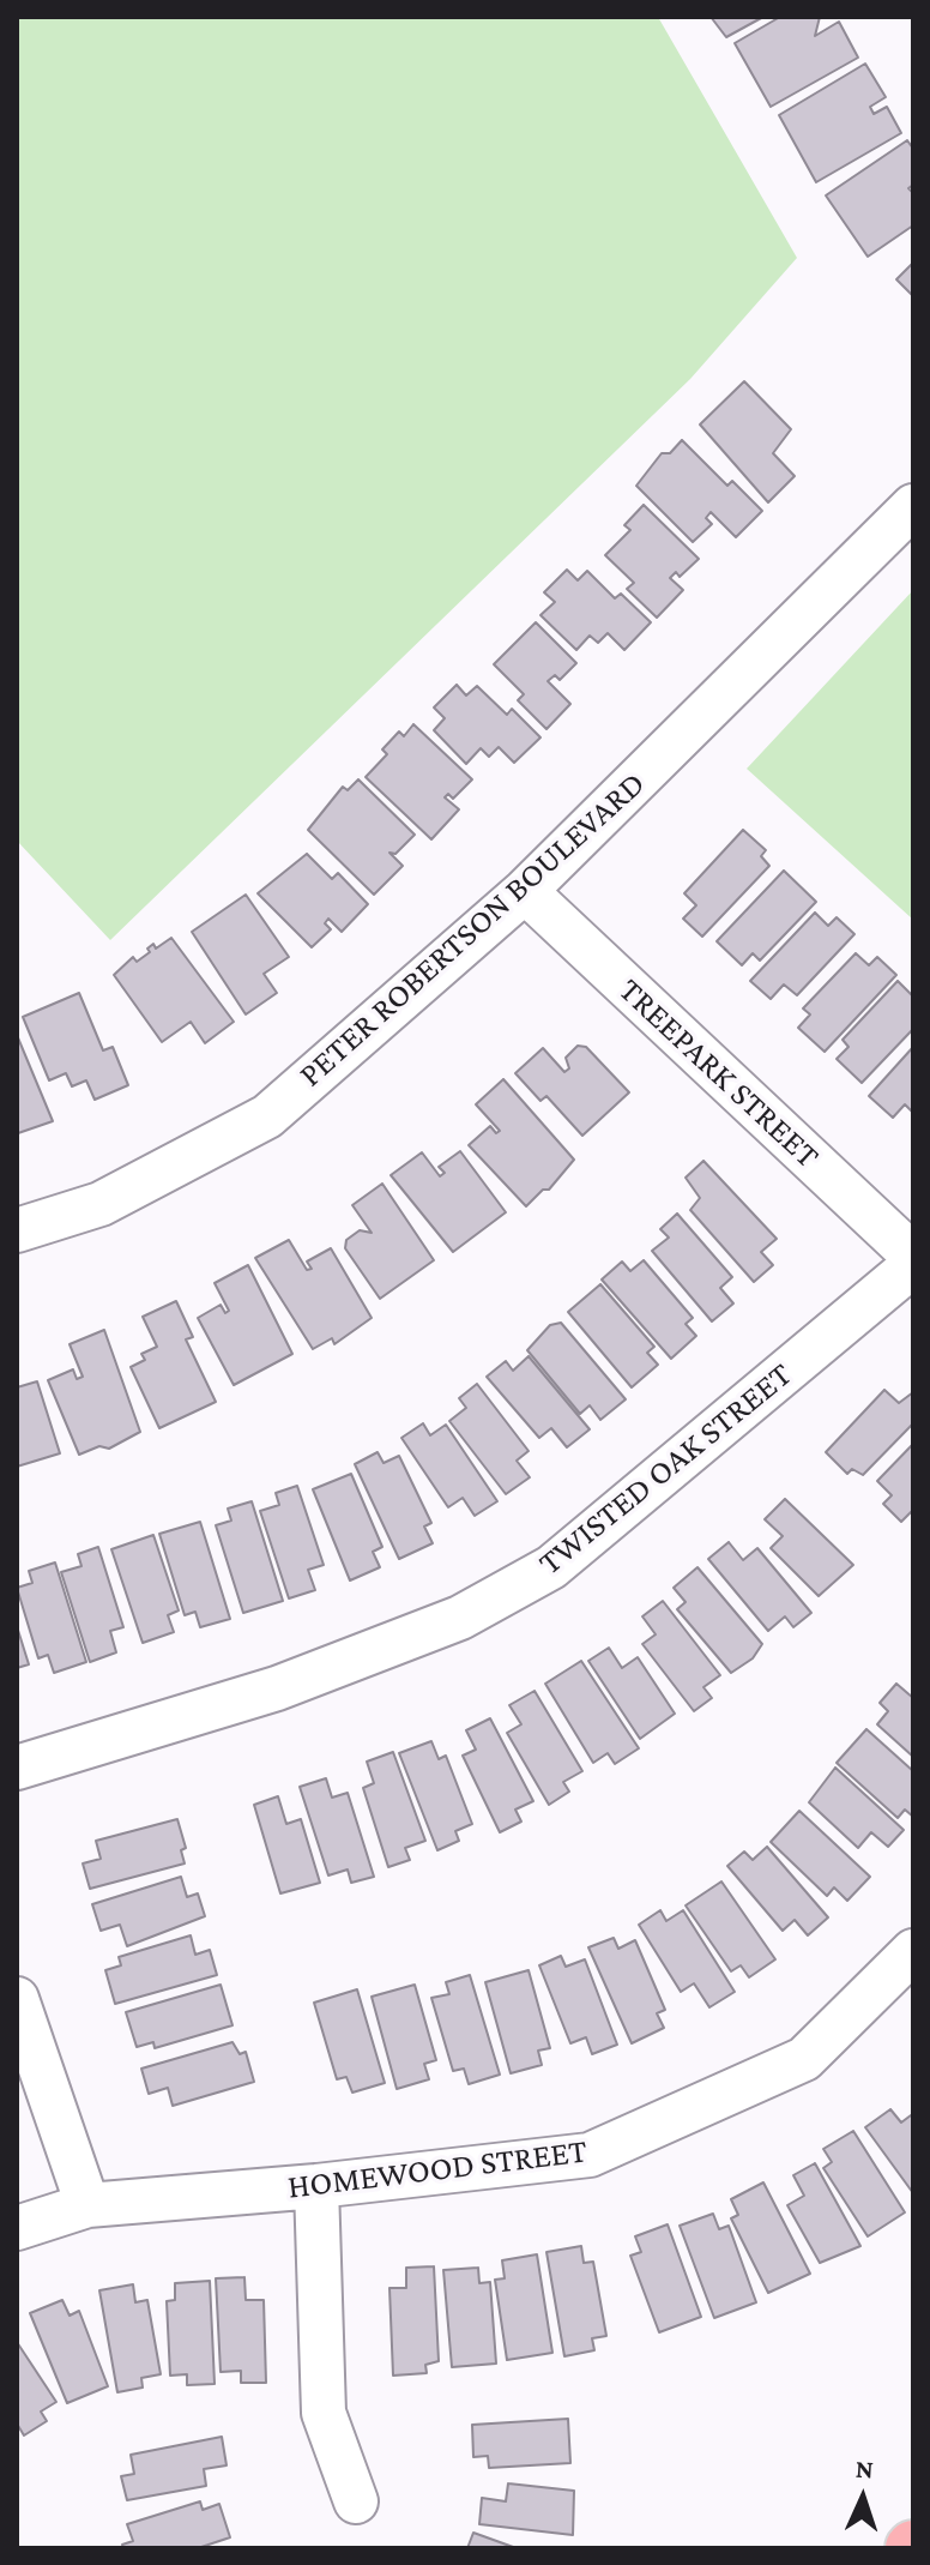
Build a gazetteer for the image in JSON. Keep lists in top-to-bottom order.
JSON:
{
  "streets": {
    "street": [
      "PETER ROBERTSON BOULEVARD",
      "TREEPARK STREET",
      "TWISTED OAK STREET",
      "HOMEWOOD STREET"
    ]
  },
  "crossings": [
    ["PETER ROBERTSON BOULEVARD", "TREEPARK STREET"]
  ],
  "north": "top"
}
